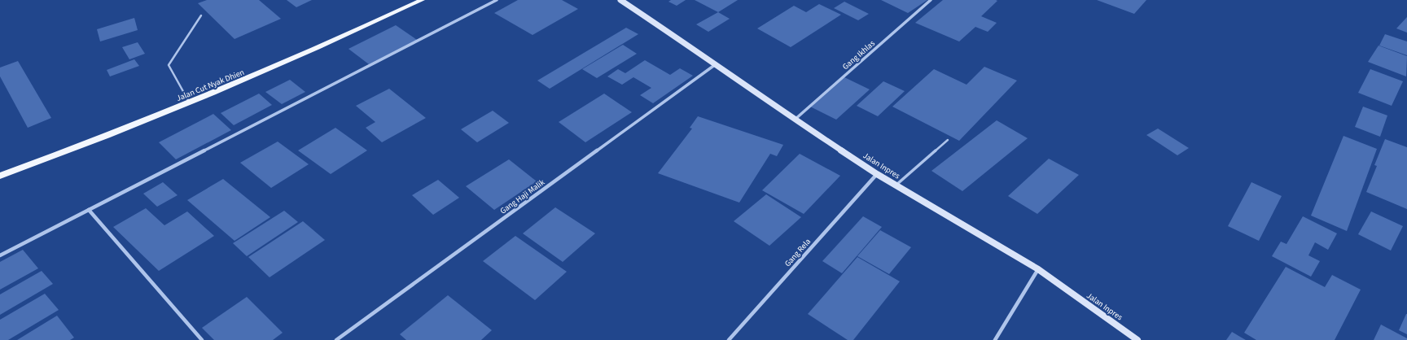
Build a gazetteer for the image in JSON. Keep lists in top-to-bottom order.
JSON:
{
  "streets": {
    "main road": ["Jalan Cut Nyak Dhien"],
    "street": [
      "Gang Ikhlas",
      "Jalan Inpres",
      "Gang Haji Malik",
      "Gang Rela"
    ]
  },
  "crossings": [
    ["Gang Ikhlas", "Jalan Inpres"],
    ["Jalan Inpres", "Gang Haji Malik"],
    ["Jalan Inpres", "Gang Rela"]
  ]
}
